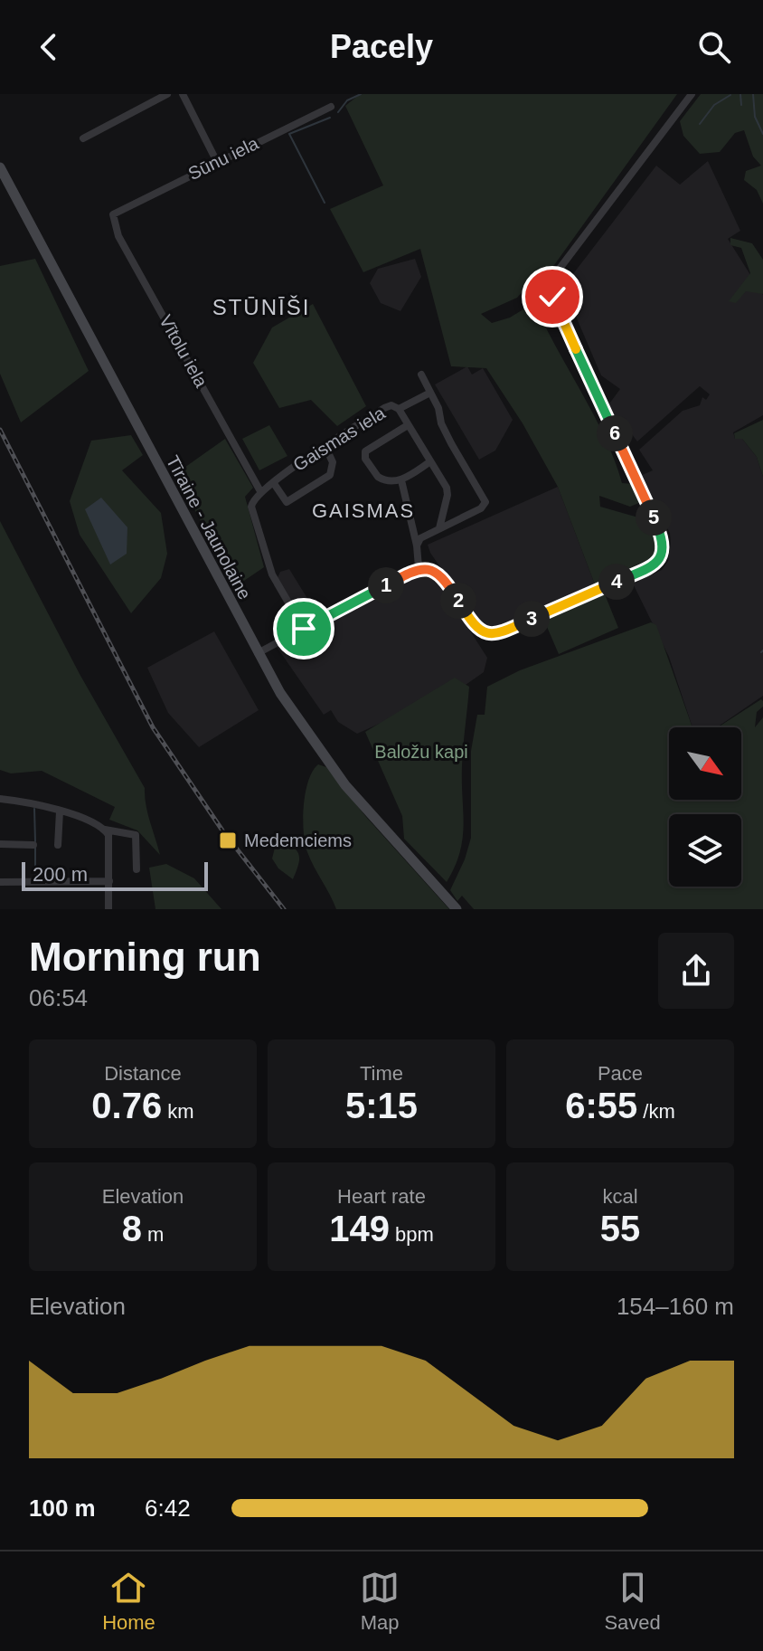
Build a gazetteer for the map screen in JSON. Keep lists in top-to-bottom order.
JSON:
{
  "streets": {
    "main road": ["Tīraine - Jaunolaine"],
    "street": ["Sūnu iela", "Vītolu iela", "Gaismas iela"]
  },
  "crossings": [
    ["Sūnu iela", "Vītolu iela"],
    ["Vītolu iela", "Gaismas iela"]
  ],
  "districts": ["STŪNĪŠI", "GAISMAS"],
  "parks": ["Baložu kapi"],
  "places": {
    "transit": ["Medemciems"]
  },
  "scale_bar": "200 m",
  "north": "bottom right",
  "page": {
    "header": "Pacely",
    "pins": [
      "6",
      "5",
      "4",
      "1",
      "2",
      "3"
    ],
    "scale": "200 m",
    "heading": ["Morning run", "06:54"],
    "stats": [
      ["Distance", "0.76 km"],
      ["Time", "5:15"],
      ["Pace", "6:55 /km"],
      ["Elevation", "8 m"],
      ["Heart rate", "149 bpm"],
      ["kcal", "55"]
    ],
    "chart": ["Elevation", "154–160 m"],
    "list": [
      {
        "name": "100 m",
        "note": "6:42"
      }
    ],
    "tabs": ["Home", "Map", "Saved"]
  }
}
